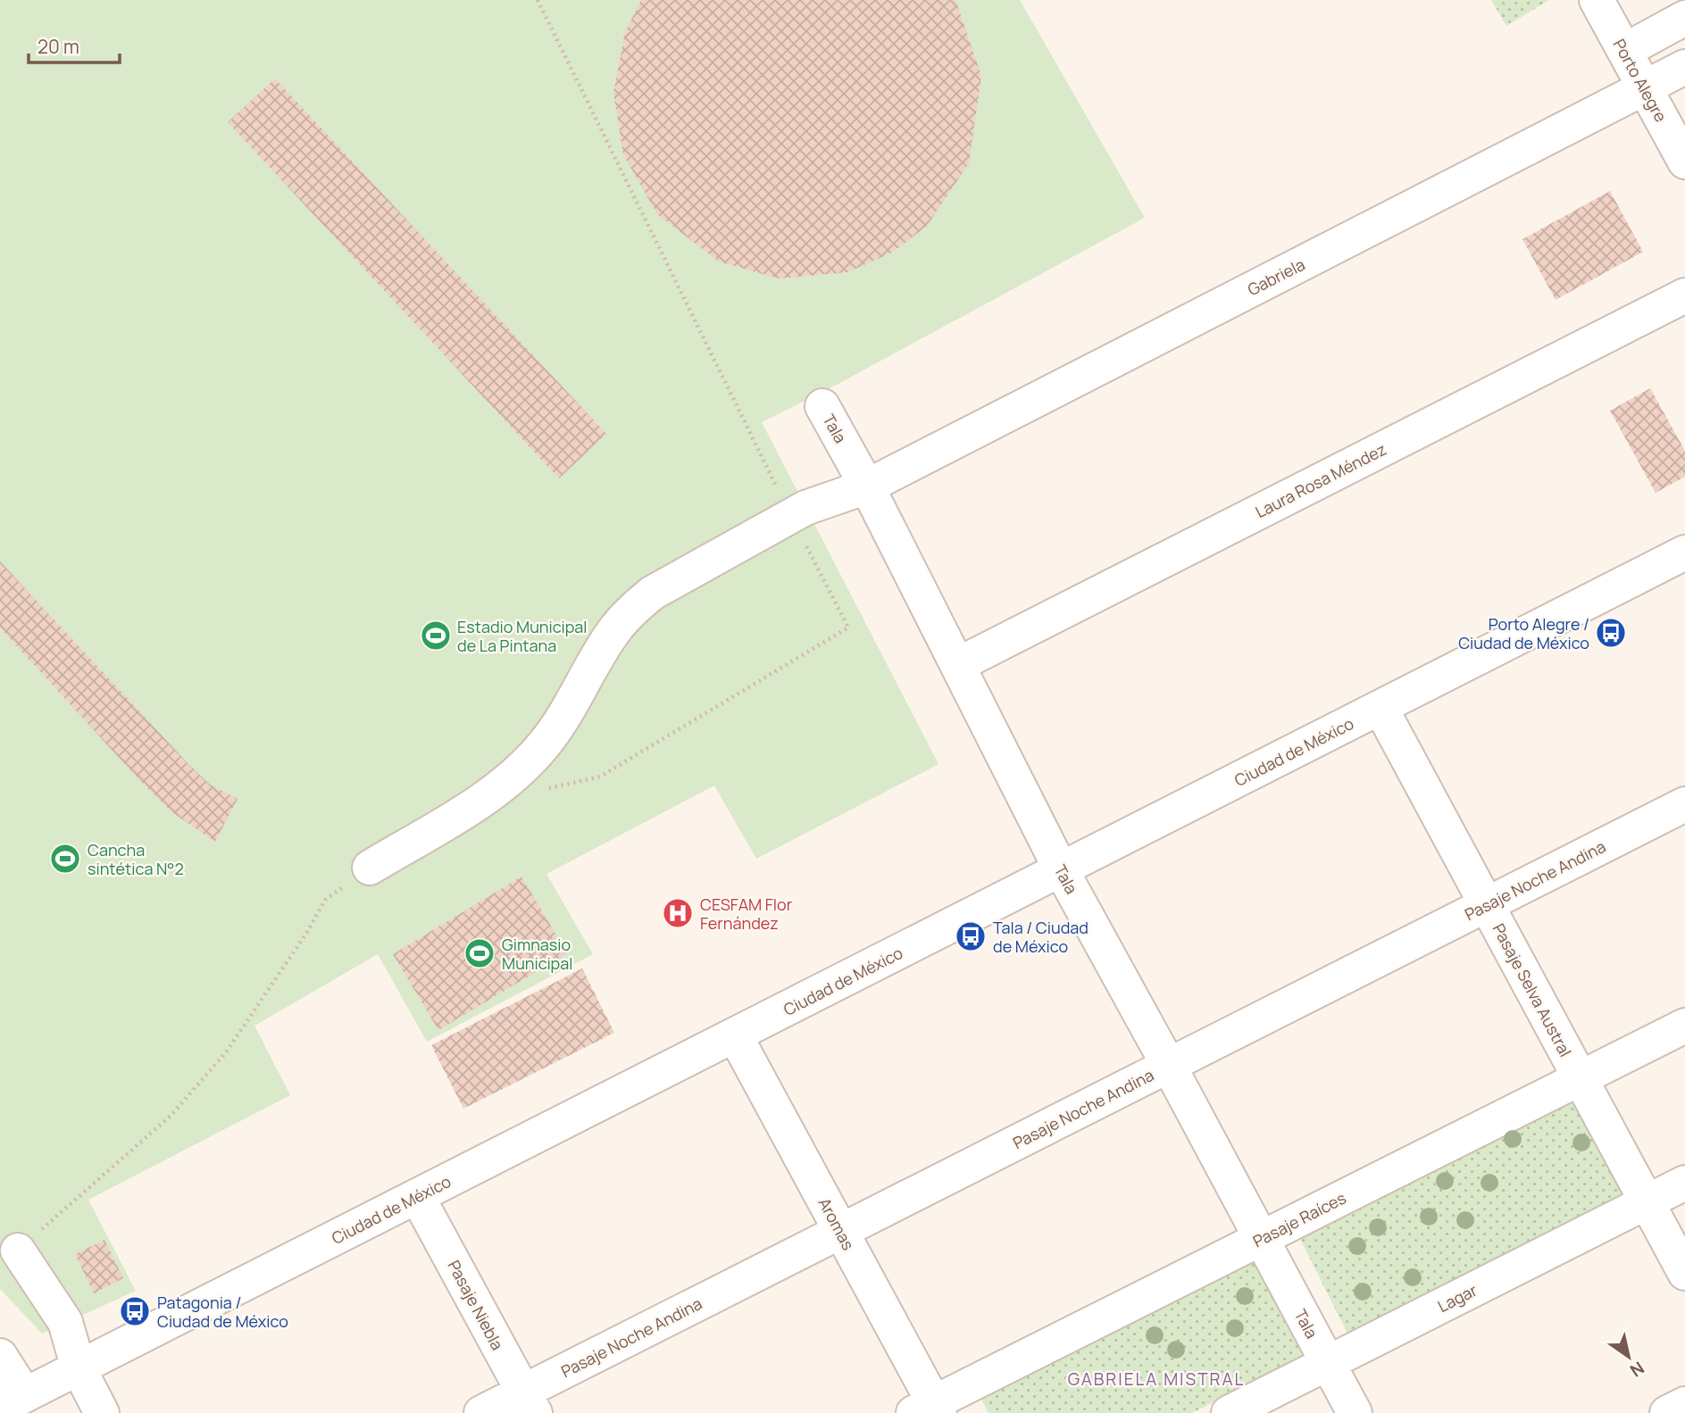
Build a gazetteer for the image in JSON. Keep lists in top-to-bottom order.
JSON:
{
  "streets": {
    "street": [
      "Porto Alegre",
      "Gabriela",
      "Tala",
      "Laura Rosa Méndez",
      "Ciudad de México",
      "Pasaje Noche Andina",
      "Pasaje Selva Austral",
      "Pasaje Raíces",
      "Aromas",
      "Lagar",
      "Pasaje Niebla"
    ]
  },
  "crossings": [
    ["Porto Alegre", "Gabriela"],
    ["Gabriela", "Tala"],
    ["Tala", "Laura Rosa Méndez"],
    ["Tala", "Ciudad de México"],
    ["Tala", "Pasaje Noche Andina"],
    ["Tala", "Pasaje Raíces"],
    ["Tala", "Lagar"],
    ["Ciudad de México", "Pasaje Selva Austral"],
    ["Ciudad de México", "Aromas"],
    ["Ciudad de México", "Pasaje Niebla"],
    ["Pasaje Noche Andina", "Pasaje Selva Austral"],
    ["Pasaje Noche Andina", "Aromas"],
    ["Pasaje Noche Andina", "Pasaje Niebla"],
    ["Pasaje Selva Austral", "Pasaje Raíces"],
    ["Pasaje Selva Austral", "Lagar"],
    ["Pasaje Raíces", "Aromas"]
  ],
  "districts": ["GABRIELA MISTRAL"],
  "places": {
    "bus stop": ["Porto Alegre / Ciudad de México", "Tala / Ciudad de México", "Patagonia / Ciudad de México"],
    "sports": ["Estadio Municipal de La Pintana", "Cancha sintética N°2", "Gimnasio Municipal"],
    "hospital": ["CESFAM Flor Fernández"]
  },
  "scale_bar": "20 m",
  "north": "bottom right"
}
